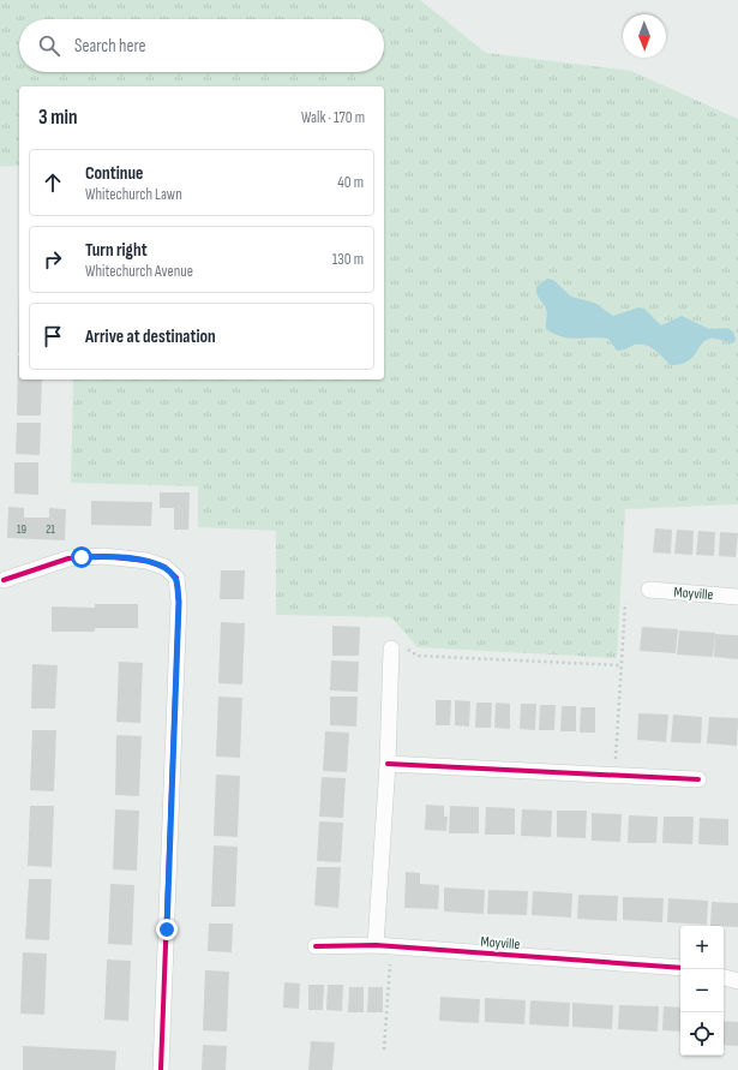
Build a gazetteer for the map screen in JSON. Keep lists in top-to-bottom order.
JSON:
{
  "streets": {
    "street": ["Moyville"]
  },
  "house_numbers": ["19", "21"],
  "north": "bottom",
  "page": {
    "search": "Search here",
    "heading": ["3 min", "Walk · 170 m"],
    "list": [
      ["Continue", "Whitechurch Lawn", "40 m"],
      ["Turn right", "Whitechurch Avenue", "130 m"],
      "Arrive at destination"
    ],
    "map_buttons": ["+", "−"]
  }
}
